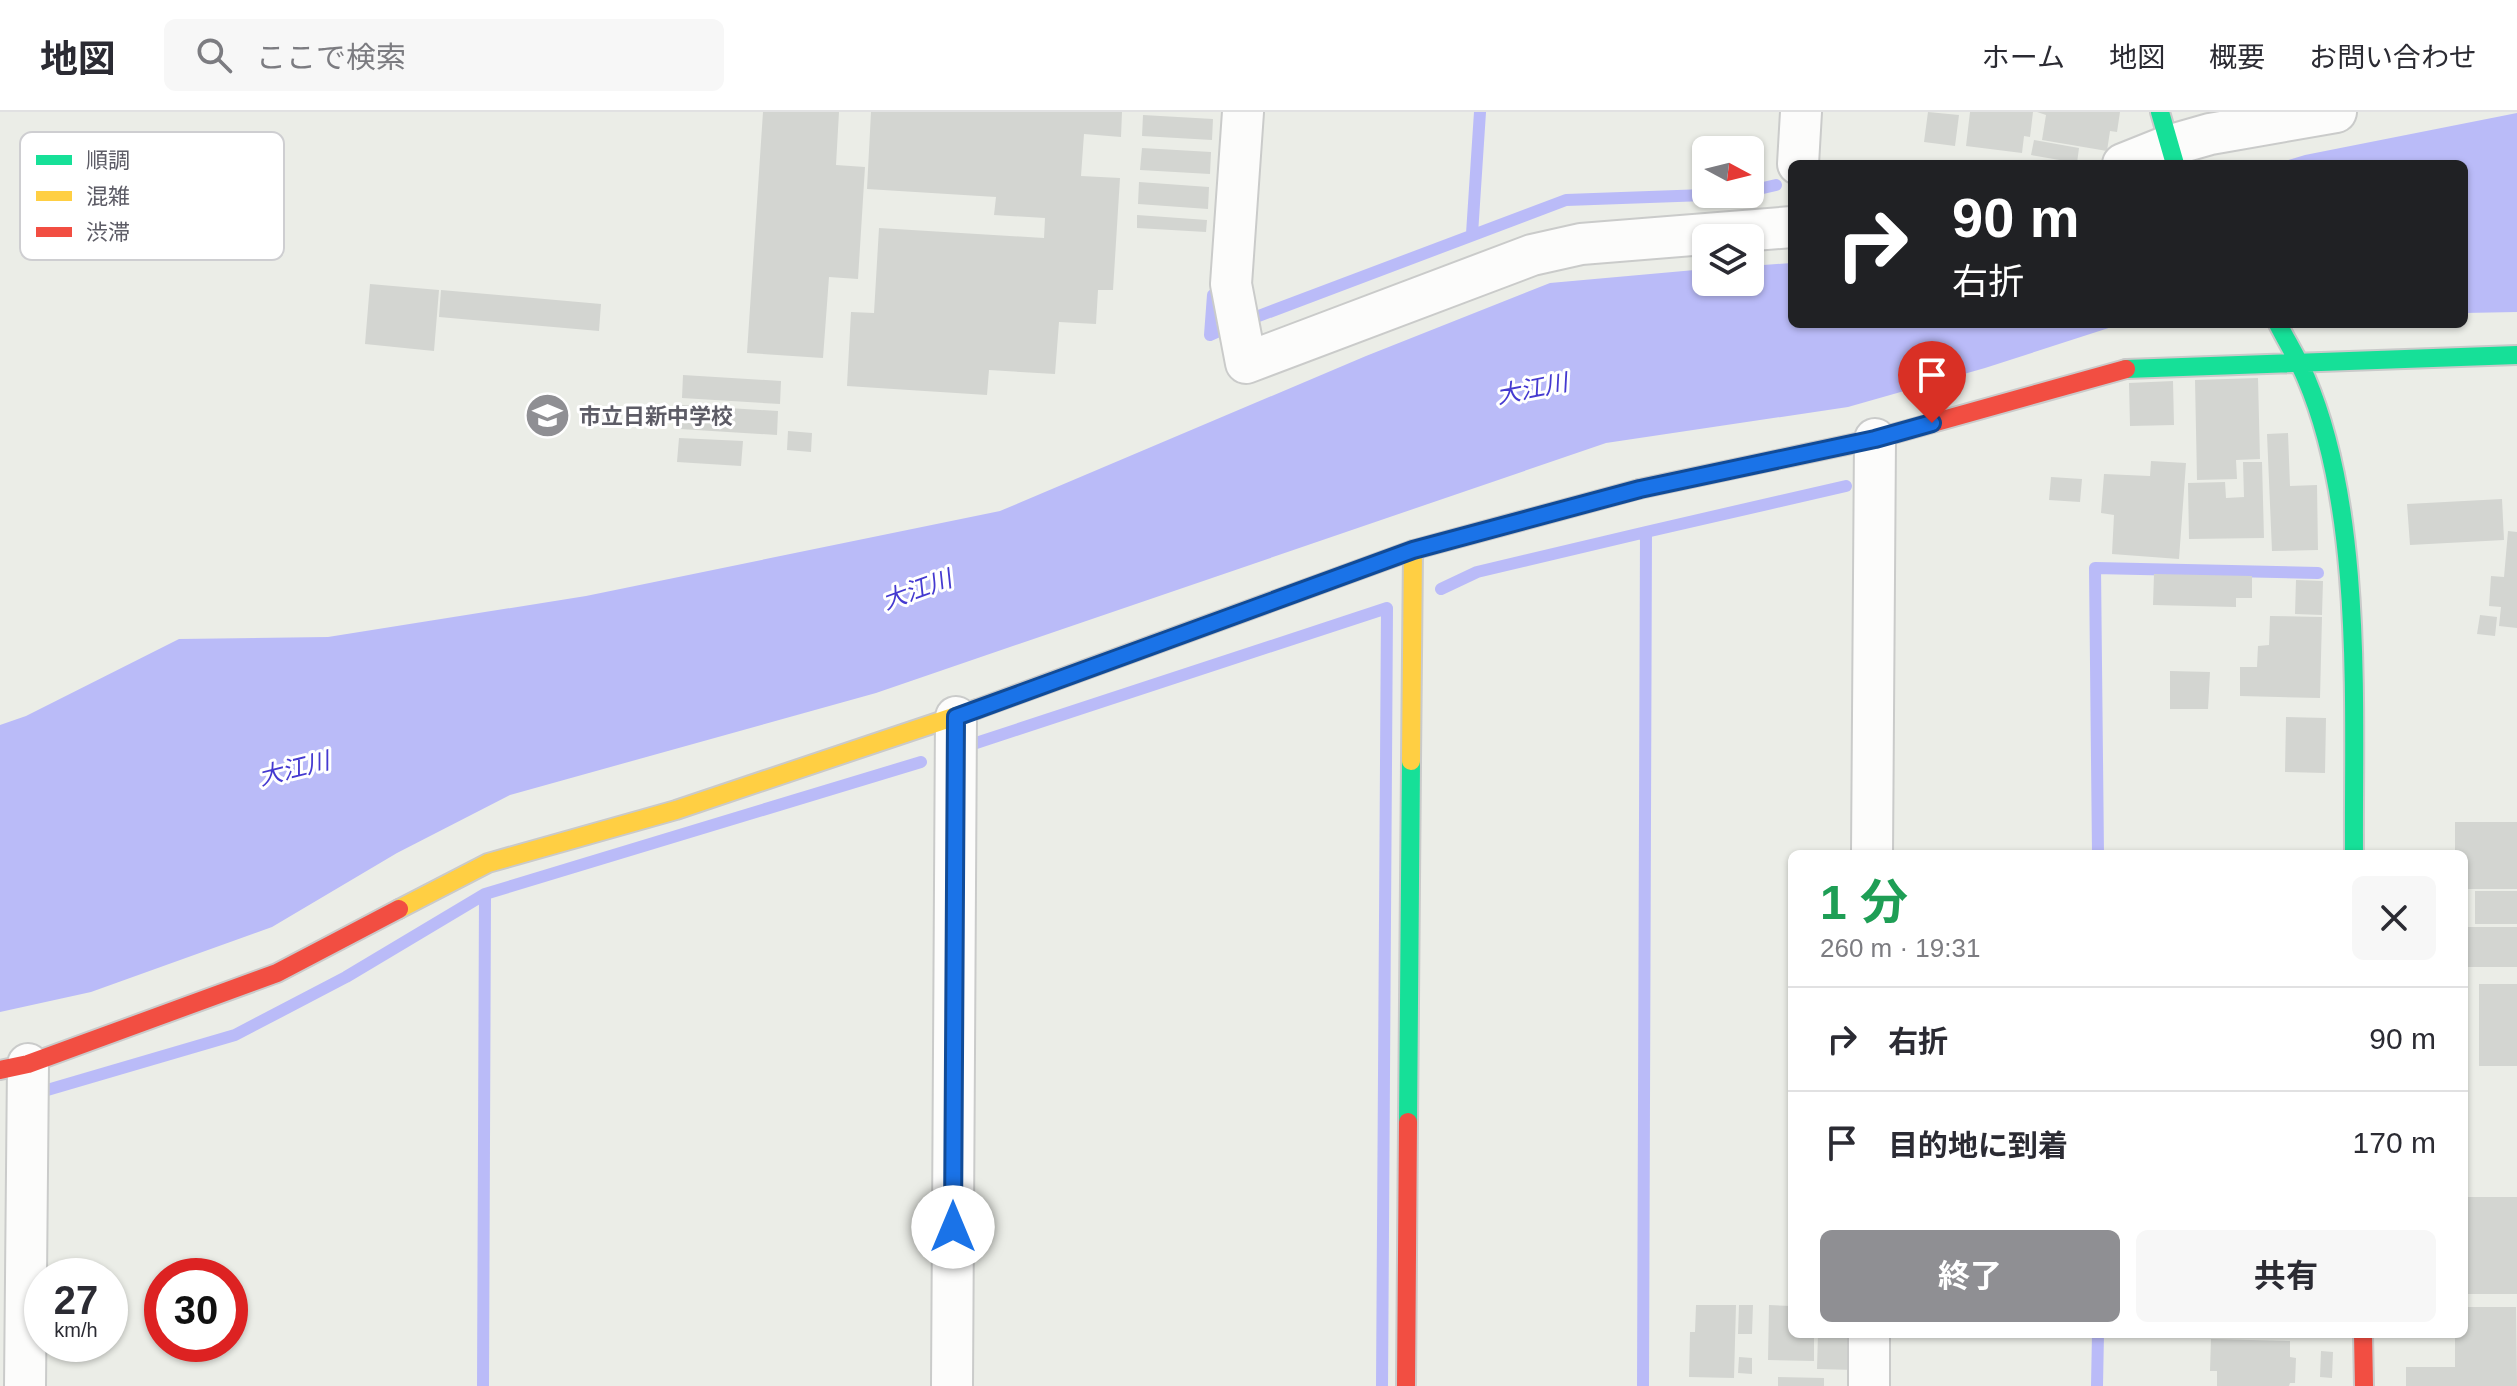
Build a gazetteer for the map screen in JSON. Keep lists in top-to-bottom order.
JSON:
{
  "water": ["大江川"],
  "places": {
    "school or university": ["市立日新中学校"]
  },
  "legend": ["順調", "混雑", "渋滞"],
  "north": "right",
  "page": {
    "header": "地図",
    "search": "ここで検索",
    "nav": [
      "ホーム",
      "地図",
      "概要",
      "お問い合わせ"
    ],
    "turn": ["90 m", "右折"],
    "heading": ["1 分", "260 m · 19:31"],
    "list": [
      {
        "name": "右折",
        "value": "90 m"
      },
      {
        "name": "目的地に到着",
        "value": "170 m"
      }
    ],
    "buttons": ["終了", "共有"],
    "speed": "27 km/h",
    "limit": "30"
  }
}
